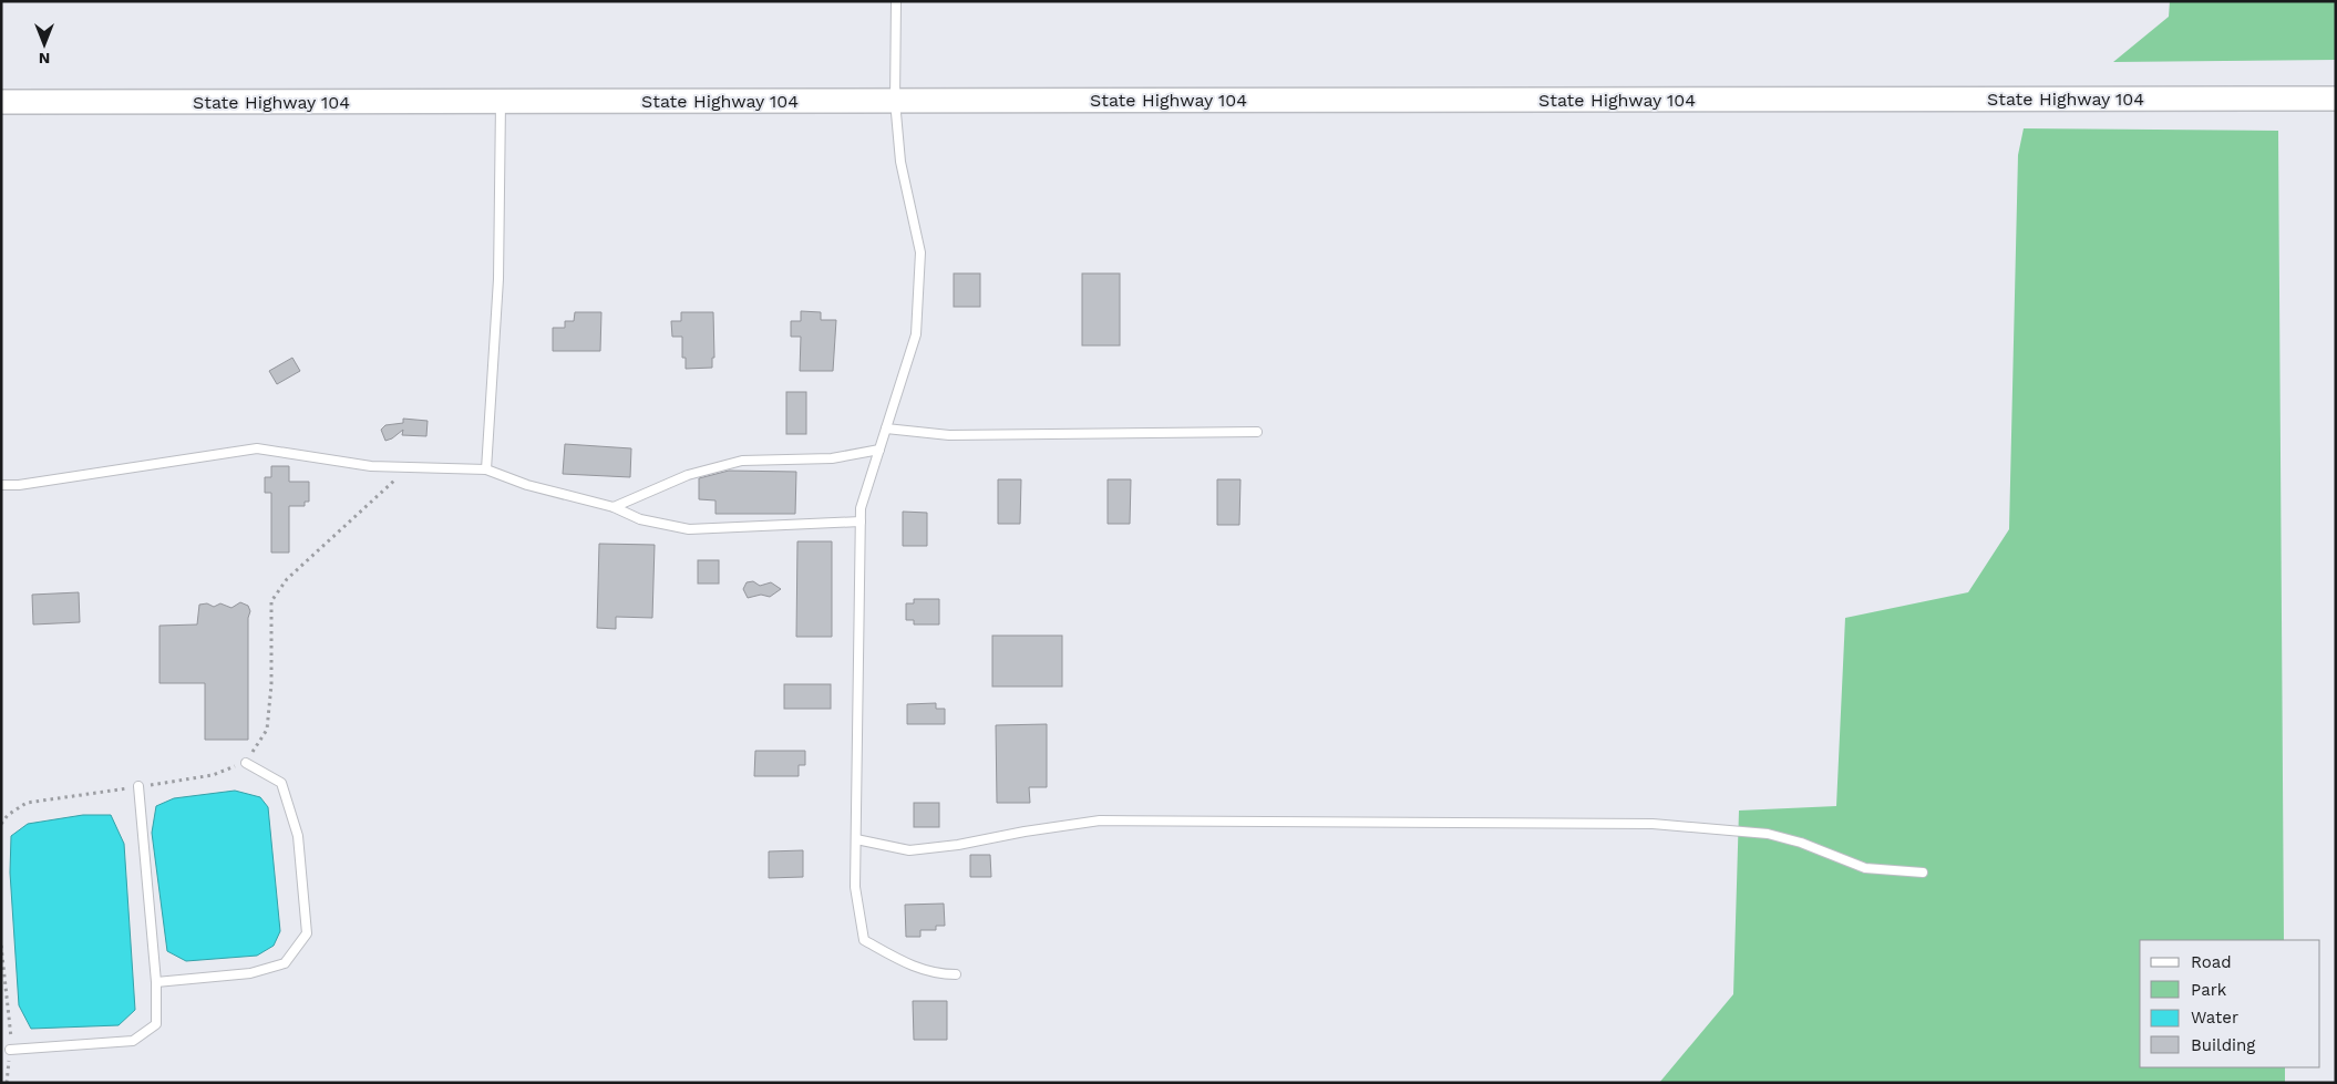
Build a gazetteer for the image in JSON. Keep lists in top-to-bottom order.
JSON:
{
  "streets": {
    "main road": ["State Highway 104"]
  },
  "legend": [
    "Road",
    "Park",
    "Water",
    "Building"
  ],
  "north": "bottom"
}
